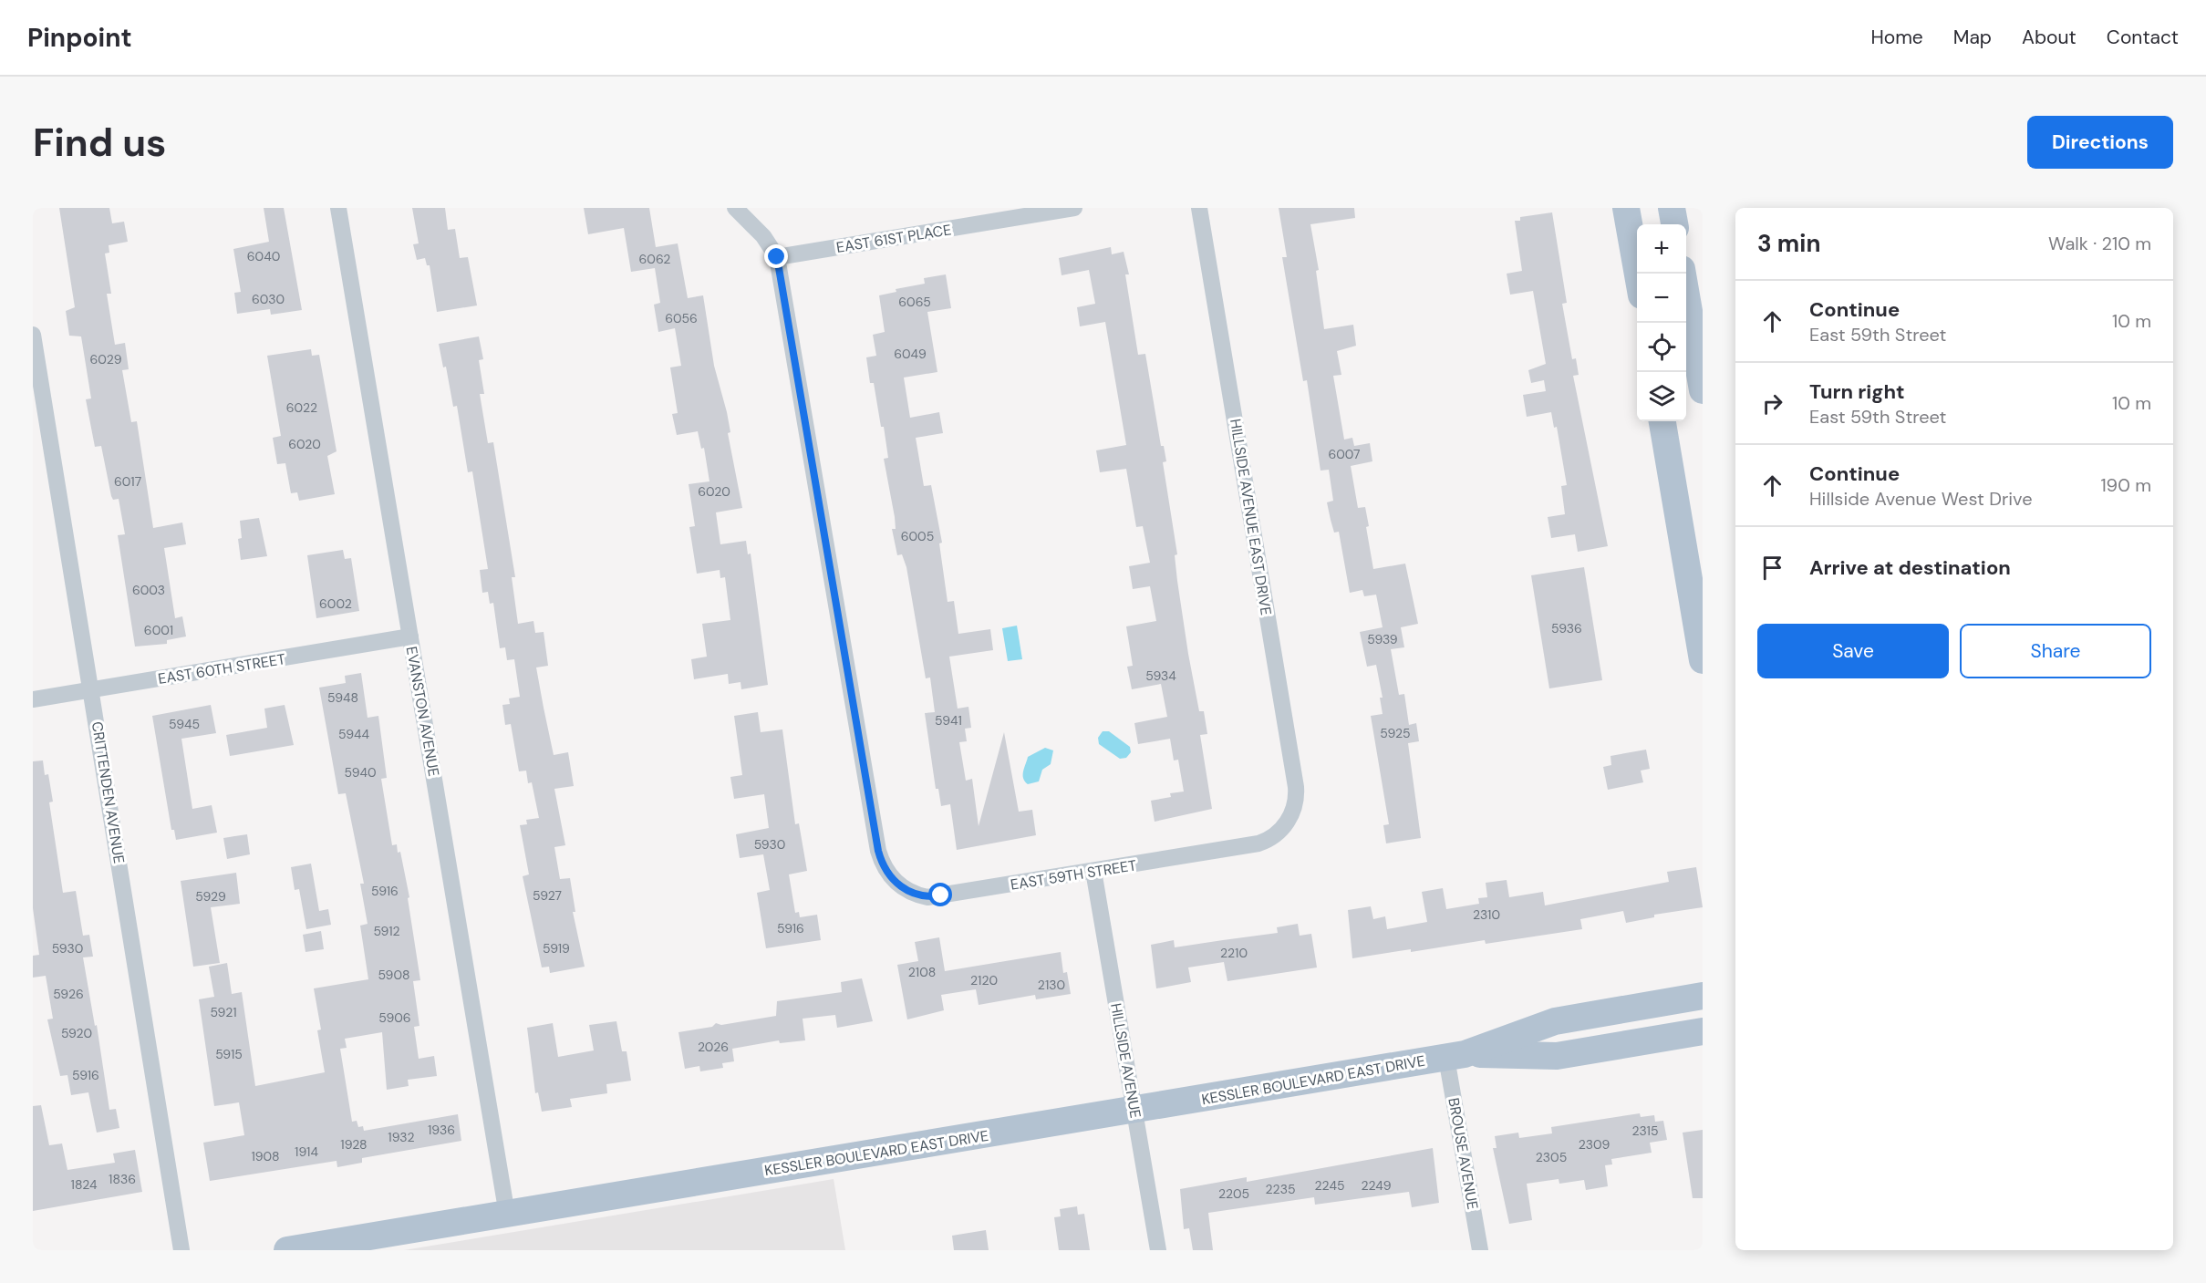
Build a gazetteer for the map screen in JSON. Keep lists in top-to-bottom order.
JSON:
{
  "streets": {
    "main road": ["KESSLER BOULEVARD EAST DRIVE"],
    "street": [
      "EAST 61ST PLACE",
      "HILLSIDE AVENUE EAST DRIVE",
      "EAST 60TH STREET",
      "EVANSTON AVENUE",
      "CRITTENDEN AVENUE",
      "EAST 59TH STREET",
      "HILLSIDE AVENUE",
      "BROUSE AVENUE"
    ]
  },
  "crossings": [
    ["EAST 61ST PLACE", "EAST 59TH STREET"],
    ["HILLSIDE AVENUE EAST DRIVE", "EAST 59TH STREET"],
    ["EAST 60TH STREET", "EVANSTON AVENUE"],
    ["EAST 60TH STREET", "CRITTENDEN AVENUE"],
    ["EVANSTON AVENUE", "KESSLER BOULEVARD EAST DRIVE"],
    ["EAST 59TH STREET", "HILLSIDE AVENUE"],
    ["HILLSIDE AVENUE", "KESSLER BOULEVARD EAST DRIVE"],
    ["KESSLER BOULEVARD EAST DRIVE", "BROUSE AVENUE"]
  ],
  "house_numbers": [
    "6040",
    "6062",
    "6030",
    "6065",
    "6056",
    "6049",
    "6029",
    "6022",
    "6020",
    "6007",
    "6017",
    "6020",
    "6005",
    "6003",
    "6002",
    "5936",
    "6001",
    "5939",
    "5934",
    "5948",
    "5941",
    "5945",
    "5925",
    "5944",
    "5940",
    "5930",
    "5916",
    "5927",
    "5929",
    "2310",
    "5916",
    "5912",
    "5930",
    "5919",
    "2210",
    "2108",
    "5908",
    "2120",
    "2130",
    "5926",
    "5921",
    "5906",
    "5920",
    "2026",
    "5915",
    "5916",
    "1936",
    "2315",
    "1932",
    "1928",
    "2309",
    "1914",
    "1908",
    "2305",
    "1836",
    "1824",
    "2245",
    "2249",
    "2235",
    "2205"
  ],
  "page": {
    "header": "Pinpoint",
    "nav": [
      "Home",
      "Map",
      "About",
      "Contact"
    ],
    "buttons": [
      "Directions",
      ["Save", "Share"]
    ],
    "title": "Find us",
    "heading": ["3 min", "Walk · 210 m"],
    "map_buttons": ["+", "−"],
    "list": [
      ["Continue", "East 59th Street", "10 m"],
      ["Turn right", "East 59th Street", "10 m"],
      ["Continue", "Hillside Avenue West Drive", "190 m"],
      "Arrive at destination"
    ]
  }
}
